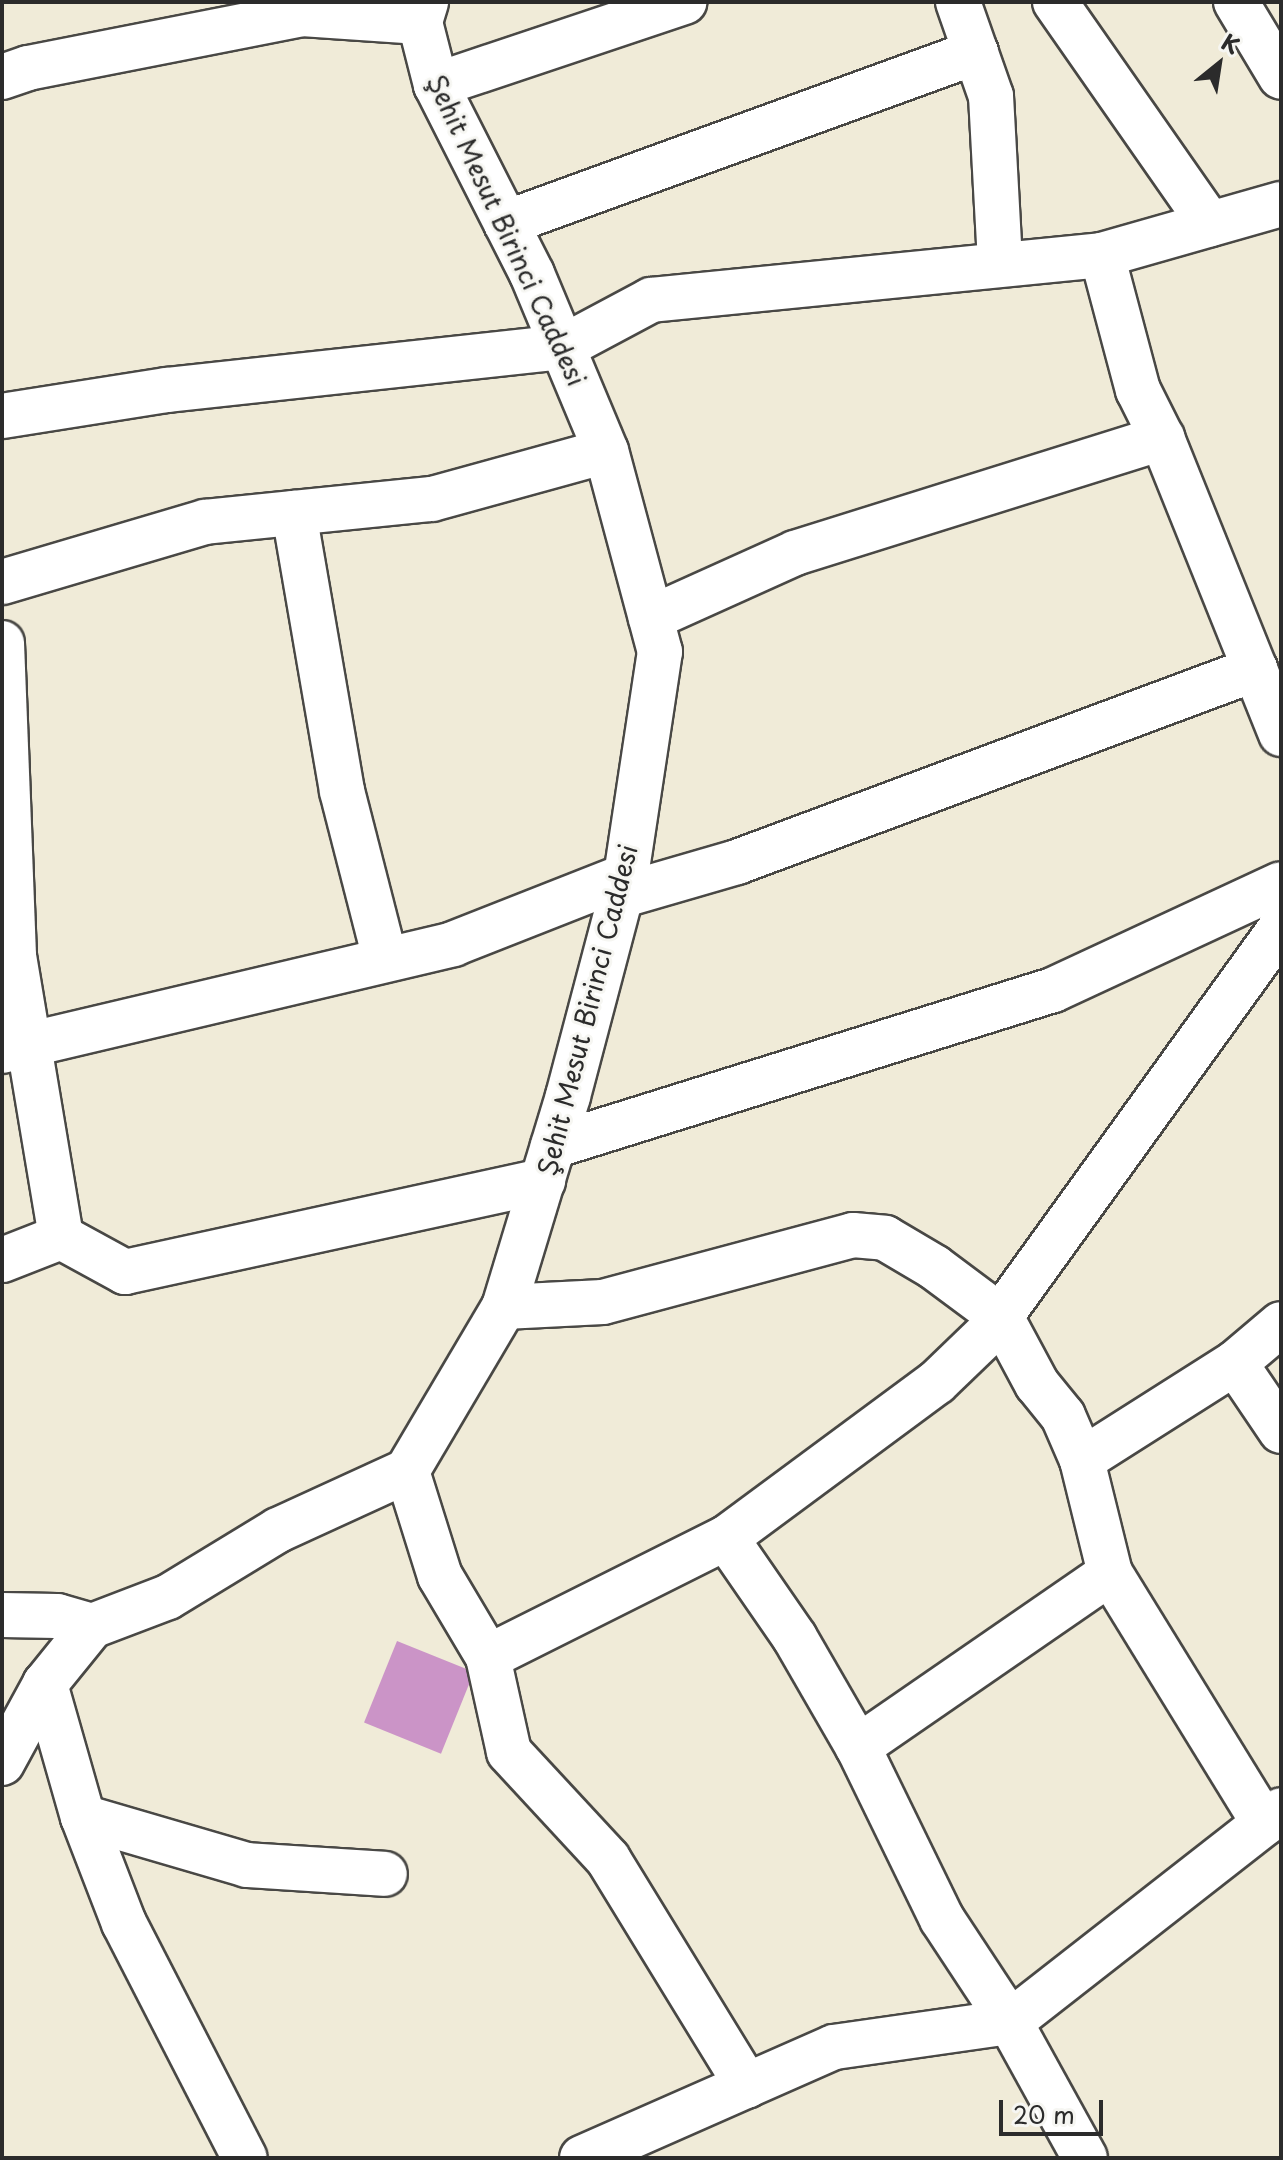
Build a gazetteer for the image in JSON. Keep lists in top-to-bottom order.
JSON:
{
  "streets": {
    "street": ["Şehit Mesut Birinci Caddesi"]
  },
  "scale_bar": "20 m",
  "north": "top right"
}
